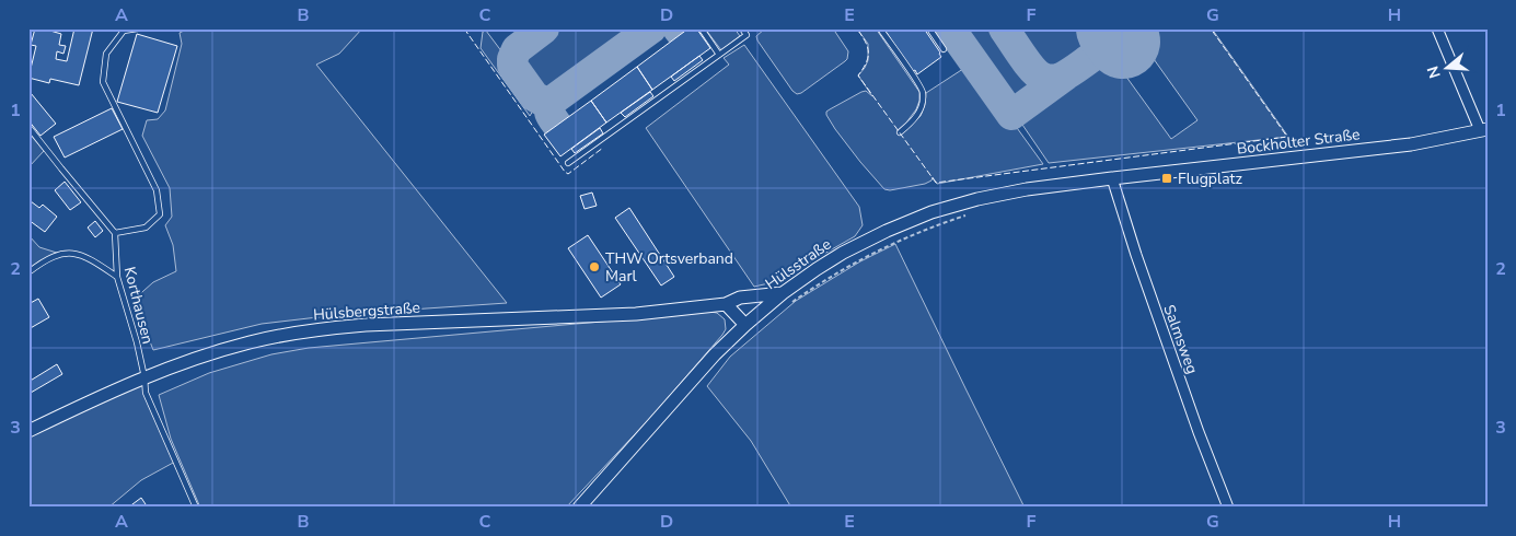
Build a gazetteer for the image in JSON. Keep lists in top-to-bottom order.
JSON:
{
  "streets": {
    "street": [
      "Bockholter Straße",
      "Hülsstraße",
      "Hülsbergstraße",
      "Salmsweg"
    ],
    "lane": ["Korthausen"]
  },
  "crossings": [
    ["Bockholter Straße", "Hülsstraße"],
    ["Bockholter Straße", "Salmsweg"],
    ["Hülsstraße", "Hülsbergstraße"],
    ["Hülsstraße", "Salmsweg"],
    ["Korthausen", "Hülsbergstraße"]
  ],
  "places": {
    "transit": ["Flugplatz"],
    "other": ["THW Ortsverband Marl"]
  },
  "north": "left",
  "grid": {
    "columns": [
      "A",
      "B",
      "C",
      "D",
      "E",
      "F",
      "G",
      "H"
    ],
    "rows": ["1", "2", "3"]
  }
}
